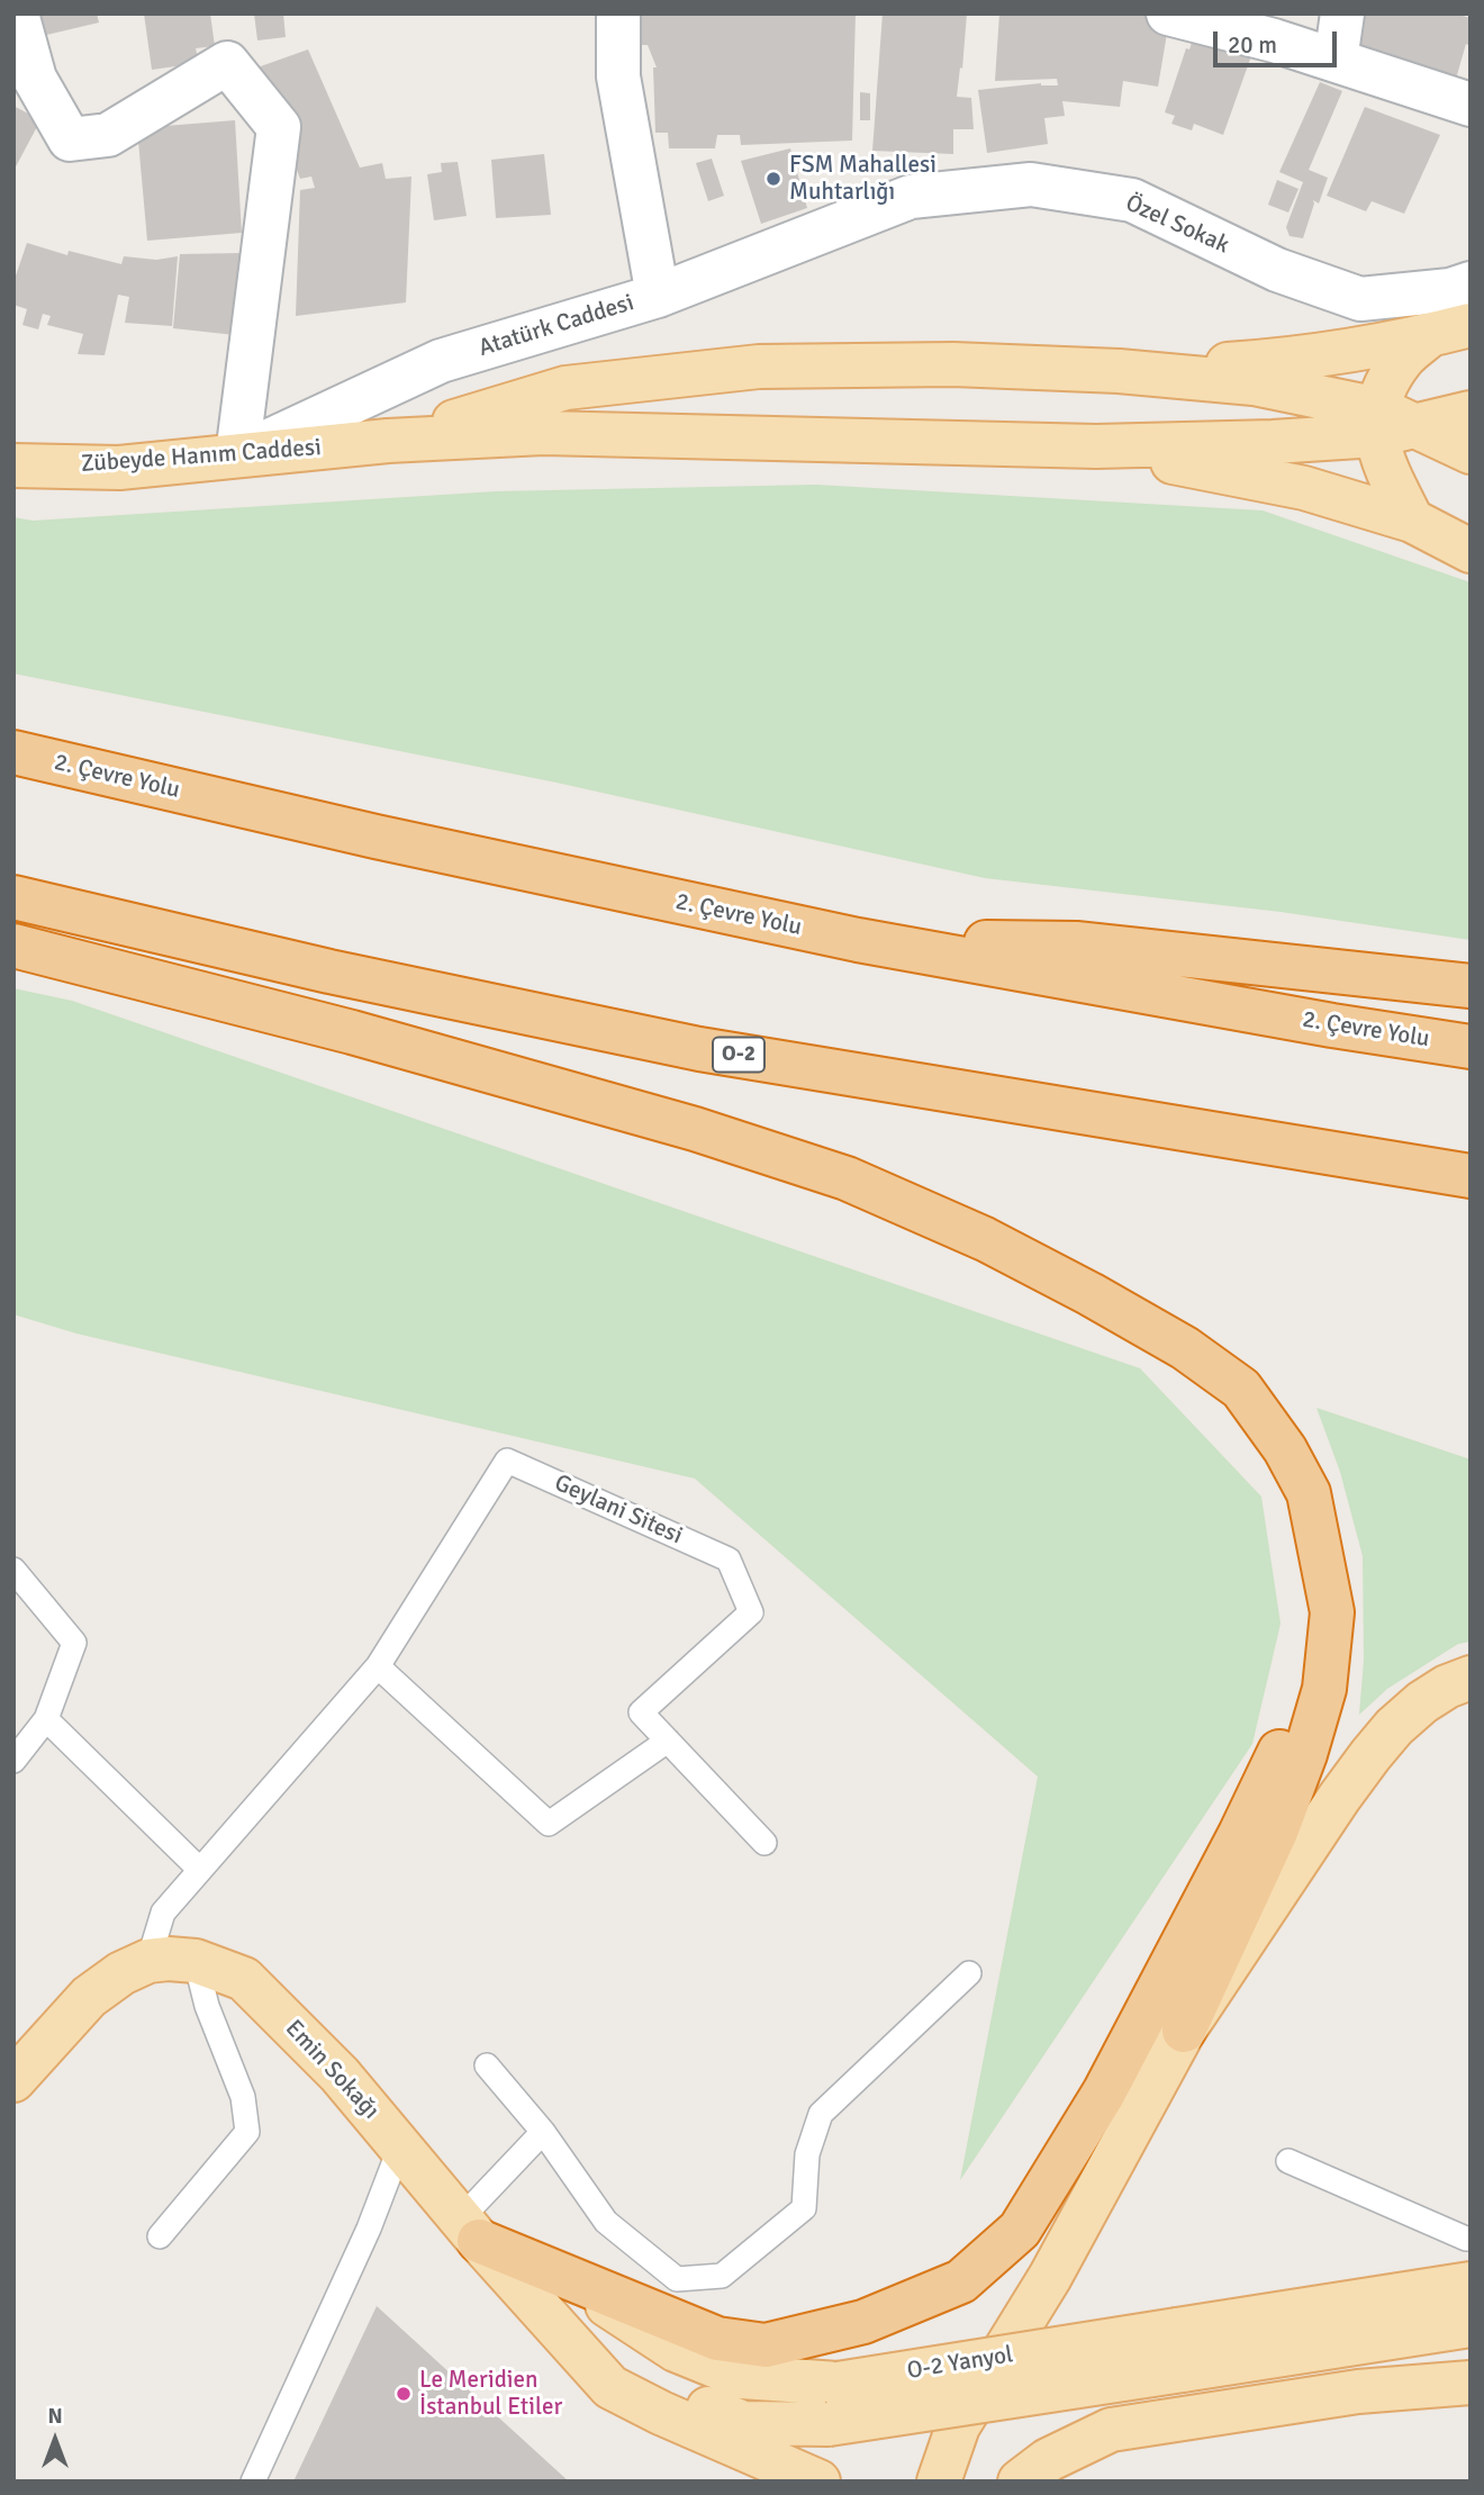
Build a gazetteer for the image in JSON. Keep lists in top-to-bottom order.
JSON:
{
  "streets": {
    "highway": ["2. Çevre Yolu", "O-2"],
    "main road": ["Zübeyde Hanım Caddesi", "Emin Sokağı", "O-2 Yanyol"],
    "street": ["Özel Sokak", "Atatürk Caddesi"],
    "lane": ["Geylani Sitesi"]
  },
  "crossings": [
    ["Özel Sokak", "Atatürk Caddesi"],
    ["Atatürk Caddesi", "Zübeyde Hanım Caddesi"],
    ["Geylani Sitesi", "Emin Sokağı"],
    ["Emin Sokağı", "O-2 Yanyol"]
  ],
  "places": ["FSM Mahallesi Muhtarlığı", "Le Meridien İstanbul Etiler"],
  "scale_bar": "20 m",
  "north": "top"
}
